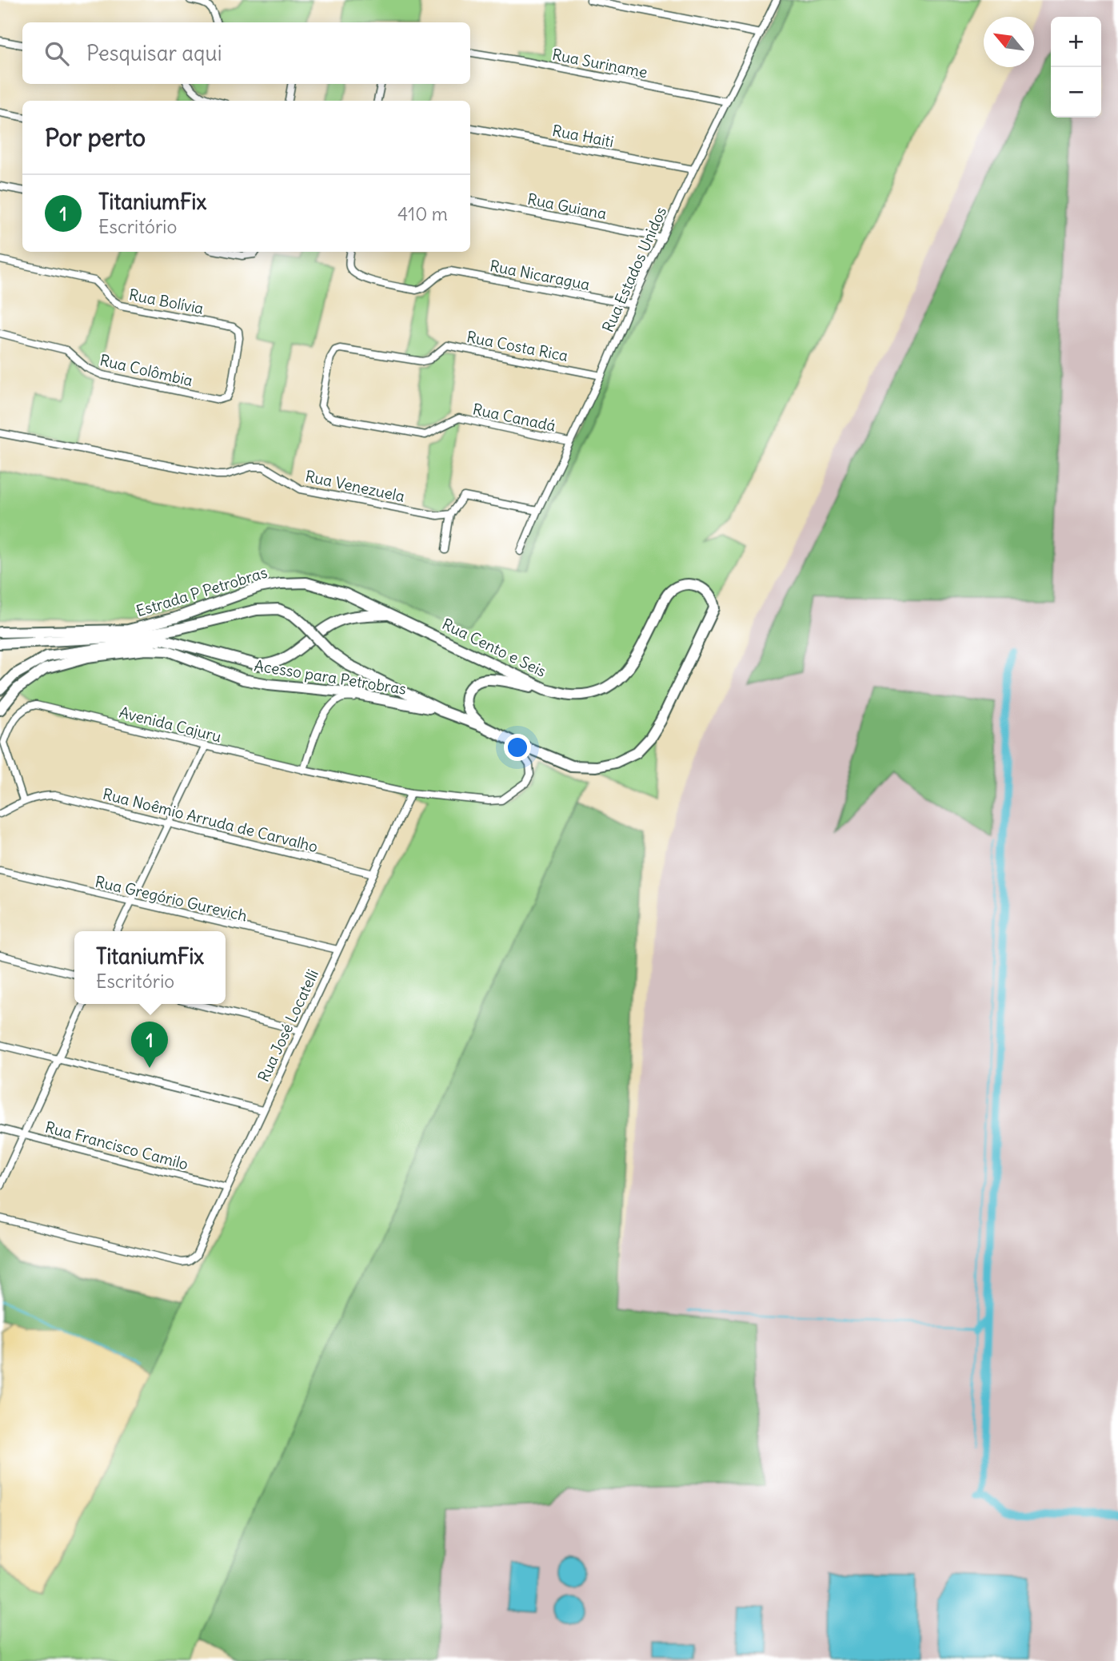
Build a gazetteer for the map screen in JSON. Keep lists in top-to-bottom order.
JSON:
{
  "streets": {
    "main road": ["Estrada P Petrobras", "Rua Cento e Seis", "Acesso para Petrobras"],
    "street": [
      "Rua Suriname",
      "Rua Haiti",
      "Rua Guiana",
      "Rua Estados Unidos",
      "Rua Nicaragua",
      "Rua Bolívia",
      "Rua Costa Rica",
      "Rua Colômbia",
      "Rua Canadá",
      "Rua Venezuela",
      "Avenida Cajuru",
      "Rua Noêmio Arruda de Carvalho",
      "Rua Gregório Gurevich",
      "Rua José Locatelli",
      "Rua Francisco Camilo"
    ]
  },
  "crossings": [
    ["Rua Suriname", "Rua Estados Unidos"],
    ["Rua Haiti", "Rua Estados Unidos"],
    ["Rua Guiana", "Rua Estados Unidos"],
    ["Rua Estados Unidos", "Rua Nicaragua"],
    ["Rua Estados Unidos", "Rua Costa Rica"],
    ["Rua Estados Unidos", "Rua Canadá"],
    ["Rua Bolívia", "Rua Colômbia"],
    ["Rua Costa Rica", "Rua Canadá"],
    ["Estrada P Petrobras", "Rua Cento e Seis"],
    ["Rua Cento e Seis", "Acesso para Petrobras"],
    ["Acesso para Petrobras", "Avenida Cajuru"],
    ["Avenida Cajuru", "Rua Noêmio Arruda de Carvalho"],
    ["Avenida Cajuru", "Rua José Locatelli"],
    ["Rua Noêmio Arruda de Carvalho", "Rua José Locatelli"],
    ["Rua Gregório Gurevich", "Rua José Locatelli"],
    ["Rua José Locatelli", "Rua Francisco Camilo"]
  ],
  "north": "top left",
  "page": {
    "map_buttons": ["+", "−"],
    "search": "Pesquisar aqui",
    "heading": "Por perto",
    "list": [
      {
        "mark": "1",
        "name": "TitaniumFix",
        "note": "Escritório",
        "value": "410 m"
      }
    ],
    "popup": ["TitaniumFix", "Escritório"],
    "pins": "1"
  }
}
